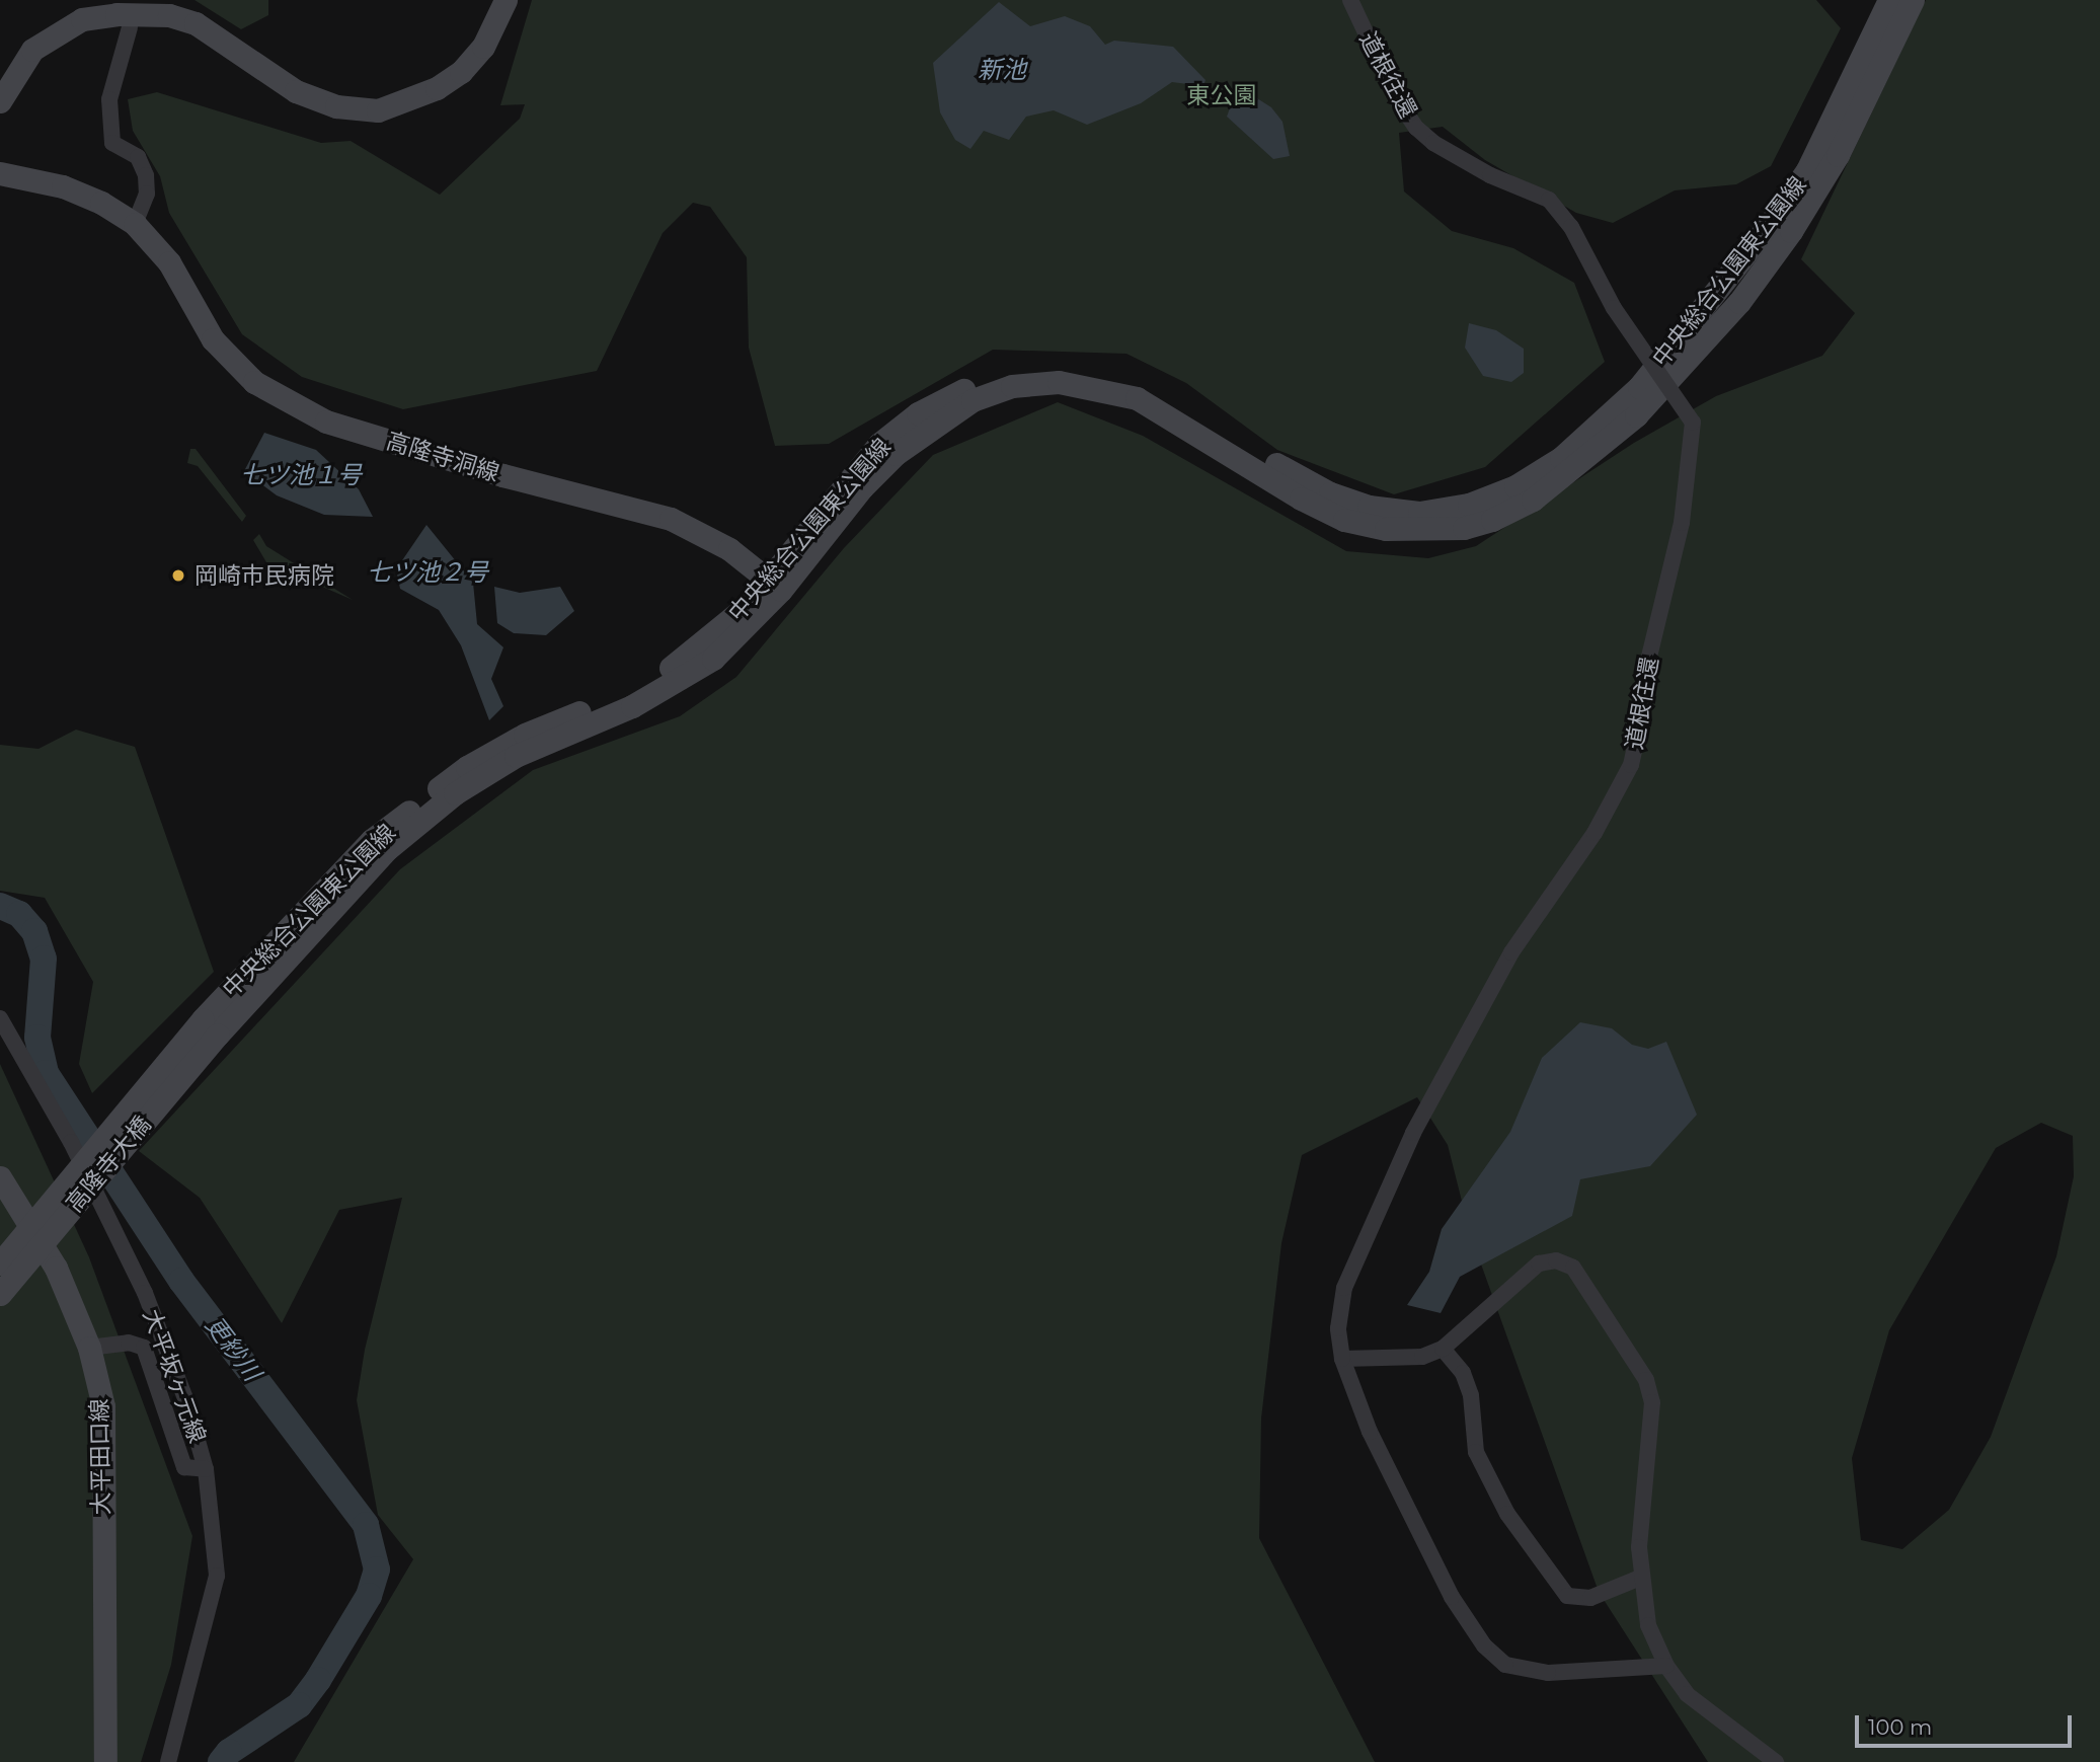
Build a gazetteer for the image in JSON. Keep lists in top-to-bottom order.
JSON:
{
  "streets": {
    "street": [
      "道根往還",
      "中央総合公園東公園線",
      "高隆寺洞線",
      "高隆寺大橋",
      "大平坂ヶ元線",
      "大平田口線"
    ]
  },
  "crossings": [
    ["中央総合公園東公園線", "高隆寺洞線"],
    ["中央総合公園東公園線", "高隆寺大橋"]
  ],
  "water": [
    "新池",
    "七ツ池１号",
    "七ツ池２号",
    "更紗川"
  ],
  "parks": ["東公園"],
  "places": ["岡崎市民病院"],
  "scale_bar": "100 m"
}
